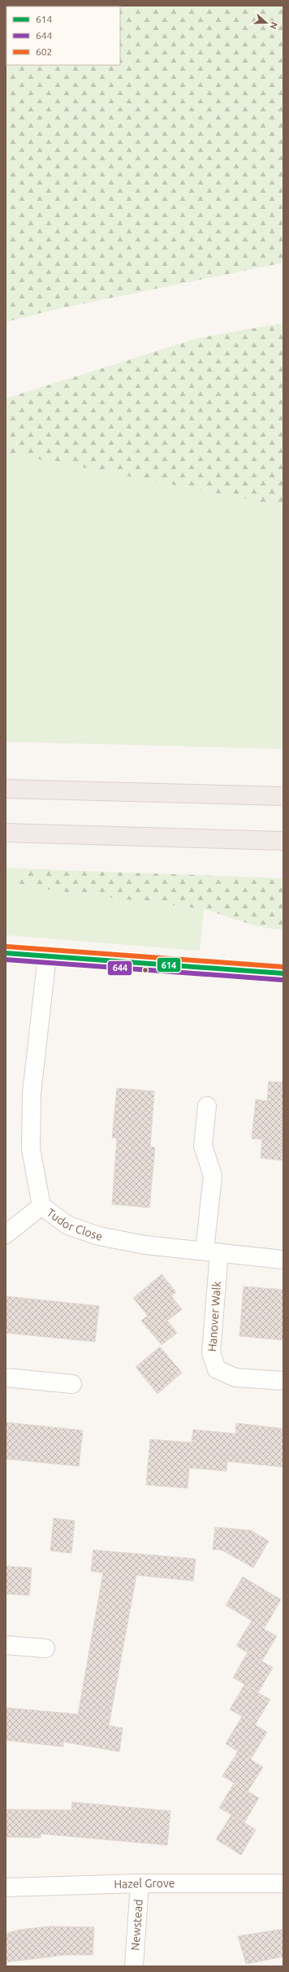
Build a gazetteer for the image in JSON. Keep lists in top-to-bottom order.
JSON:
{
  "streets": {
    "street": [
      "Tudor Close",
      "Hanover Walk",
      "Hazel Grove",
      "Newstead"
    ]
  },
  "crossings": [
    ["Tudor Close", "Hanover Walk"],
    ["Hazel Grove", "Newstead"]
  ],
  "lines": ["transit line 602", "transit line 614", "transit line 644"],
  "legend": ["614", "644", "602"],
  "north": "right"
}
